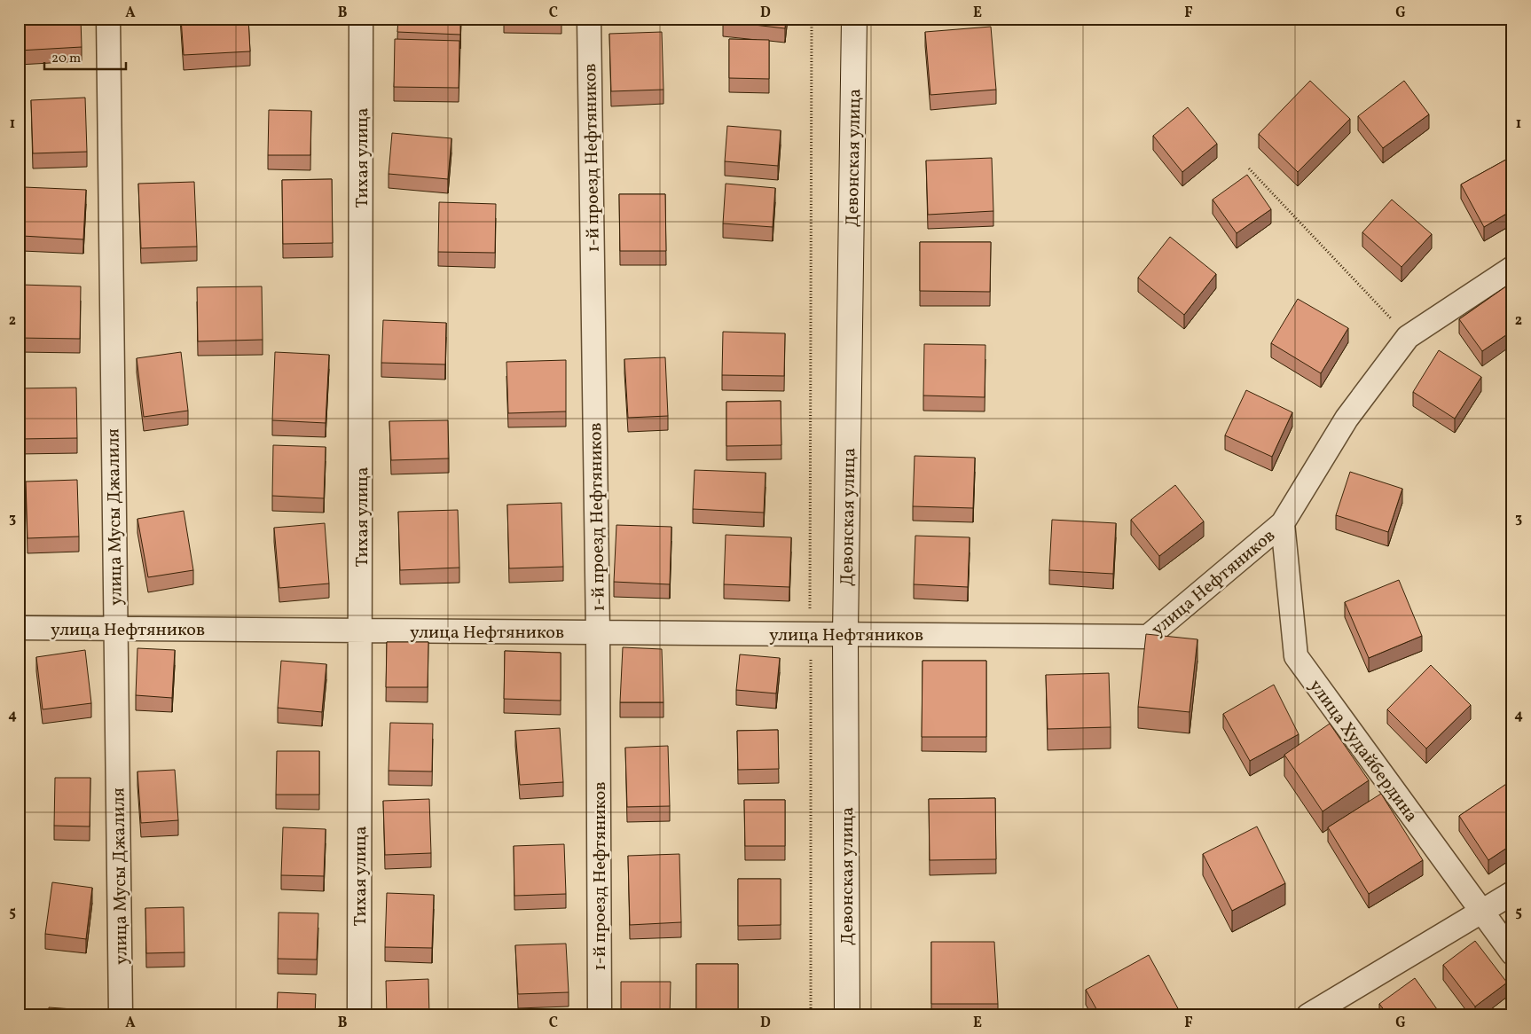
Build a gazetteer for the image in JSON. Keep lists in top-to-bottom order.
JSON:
{
  "streets": {
    "main road": ["Девонская улица"],
    "street": [
      "Тихая улица",
      "1-й проезд Нефтяников",
      "улица Мусы Джалиля",
      "улица Нефтяников",
      "улица Худайбердина"
    ]
  },
  "crossings": [
    ["Тихая улица", "улица Нефтяников"],
    ["1-й проезд Нефтяников", "улица Нефтяников"],
    ["Девонская улица", "улица Нефтяников"],
    ["улица Мусы Джалиля", "улица Нефтяников"],
    ["улица Нефтяников", "улица Худайбердина"]
  ],
  "scale_bar": "20 m",
  "grid": {
    "columns": [
      "A",
      "B",
      "C",
      "D",
      "E",
      "F",
      "G"
    ],
    "rows": [
      "1",
      "2",
      "3",
      "4",
      "5"
    ]
  }
}
